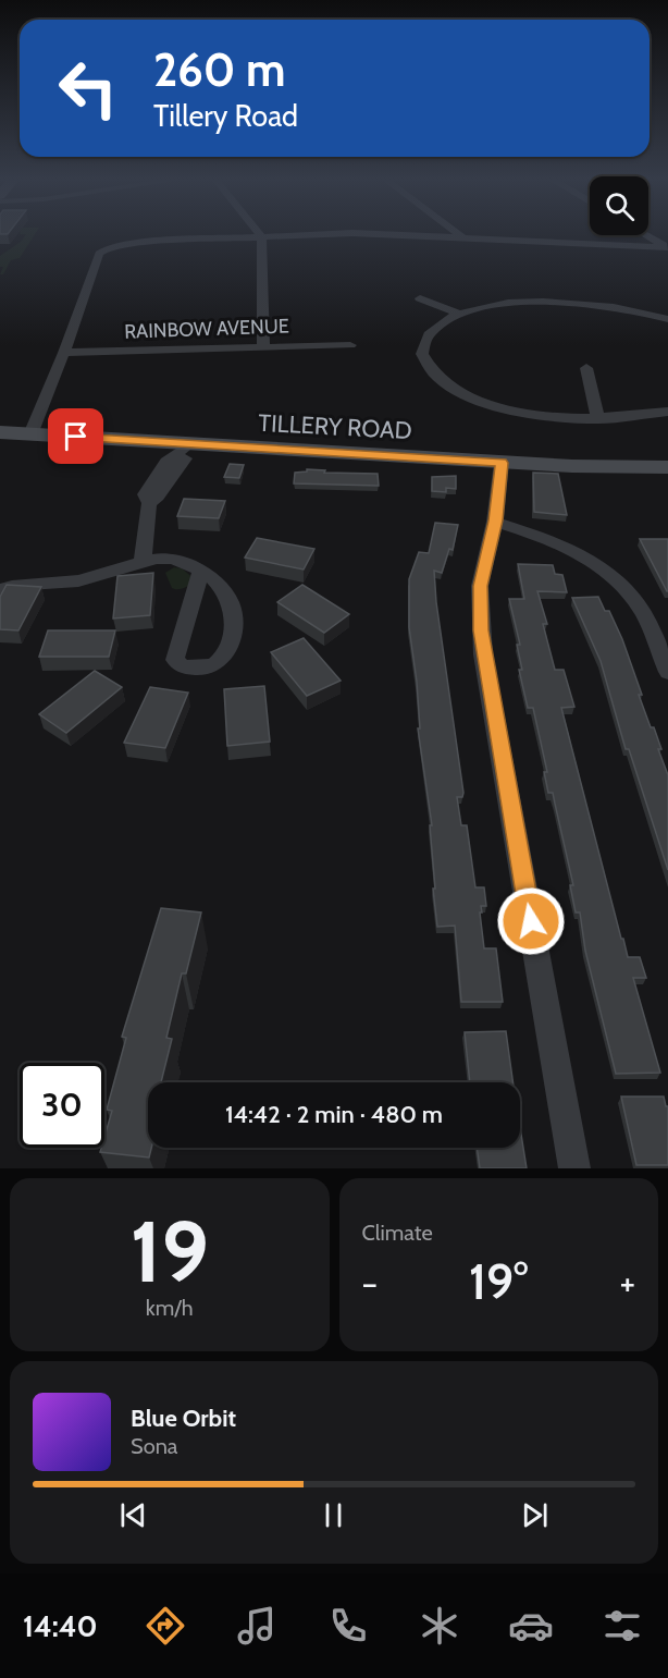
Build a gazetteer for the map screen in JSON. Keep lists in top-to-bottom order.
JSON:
{
  "streets": {
    "street": ["RAINBOW AVENUE", "TILLERY ROAD"]
  },
  "page": {
    "turn": ["260 m", "Tillery Road"],
    "limit": "30",
    "trip": "14:42 · 2 min · 480 m",
    "tile": [
      ["19", "km/h"],
      "Climate"
    ],
    "heat": ["−", "19°", "+"],
    "song": ["Blue Orbit", "Sona"],
    "tabs": "14:40"
  }
}
